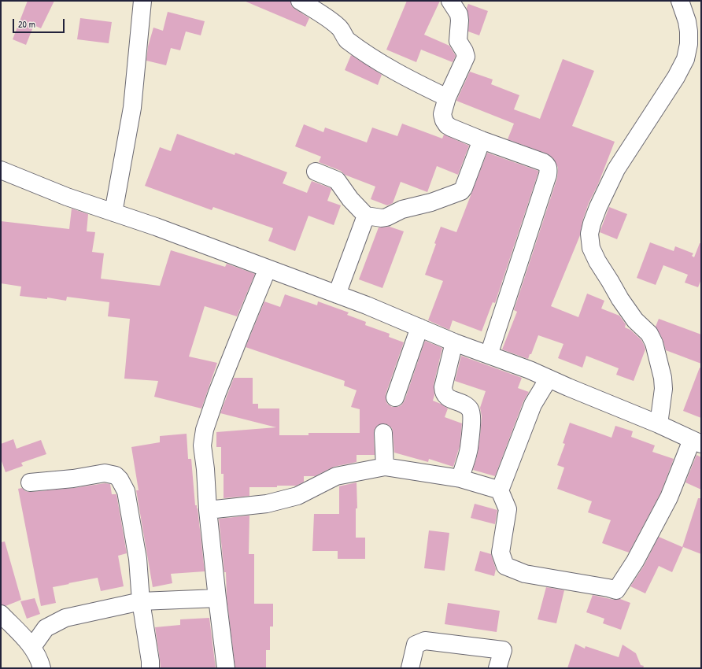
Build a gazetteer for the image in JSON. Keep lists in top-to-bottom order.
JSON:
{
  "scale_bar": "20 m"
}
